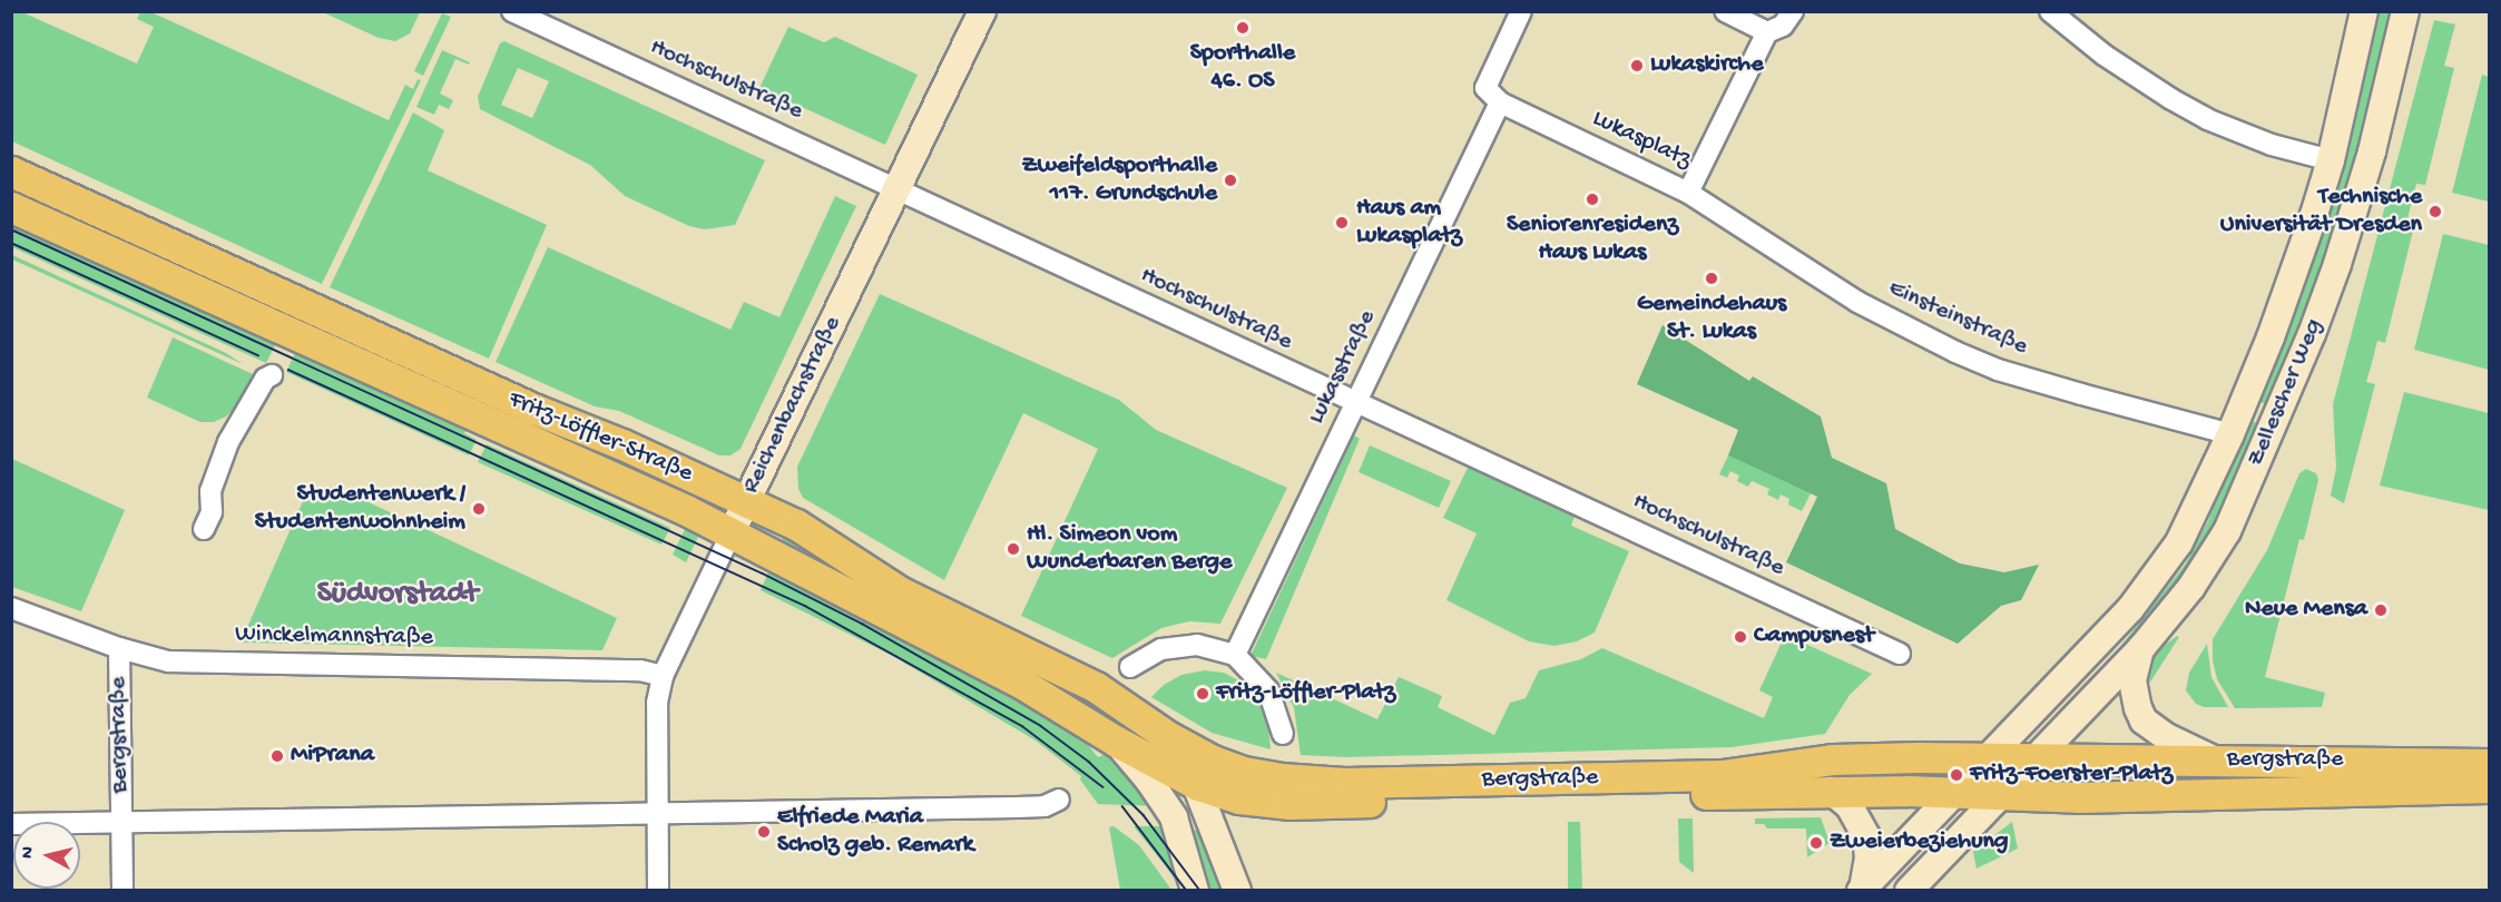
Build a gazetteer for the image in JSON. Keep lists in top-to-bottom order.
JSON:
{
  "streets": {
    "main road": [
      "Zellescher Weg",
      "Reichenbachstraße",
      "Fritz-Löffler-Straße",
      "Bergstraße"
    ],
    "street": [
      "Hochschulstraße",
      "Lukasplatz",
      "Einsteinstraße",
      "Lukasstraße",
      "Winckelmannstraße"
    ]
  },
  "crossings": [
    ["Hochschulstraße", "Lukasstraße"],
    ["Hochschulstraße", "Reichenbachstraße"],
    ["Lukasplatz", "Einsteinstraße"],
    ["Lukasplatz", "Lukasstraße"],
    ["Einsteinstraße", "Zellescher Weg"],
    ["Zellescher Weg", "Bergstraße"],
    ["Reichenbachstraße", "Fritz-Löffler-Straße"],
    ["Reichenbachstraße", "Winckelmannstraße"],
    ["Fritz-Löffler-Straße", "Bergstraße"],
    ["Winckelmannstraße", "Bergstraße"]
  ],
  "districts": ["Südvorstadt"],
  "places": [
    "Sporthalle 46. OS",
    "Lukaskirche",
    "Zweifeldsporthalle 117. Grundschule",
    "Seniorenresidenz Haus Lukas",
    "Technische Universität Dresden",
    "Haus am Lukasplatz",
    "Gemeindehaus St. Lukas",
    "Studentenwerk / Studentenwohnheim",
    "Hl. Simeon vom Wunderbaren Berge",
    "Neue Mensa",
    "Campusnest",
    "Fritz-Löffler-Platz",
    "MiPrana",
    "Fritz-Foerster-Platz",
    "Elfriede Maria Scholz geb. Remark",
    "Zweierbeziehung"
  ],
  "north": "left"
}
